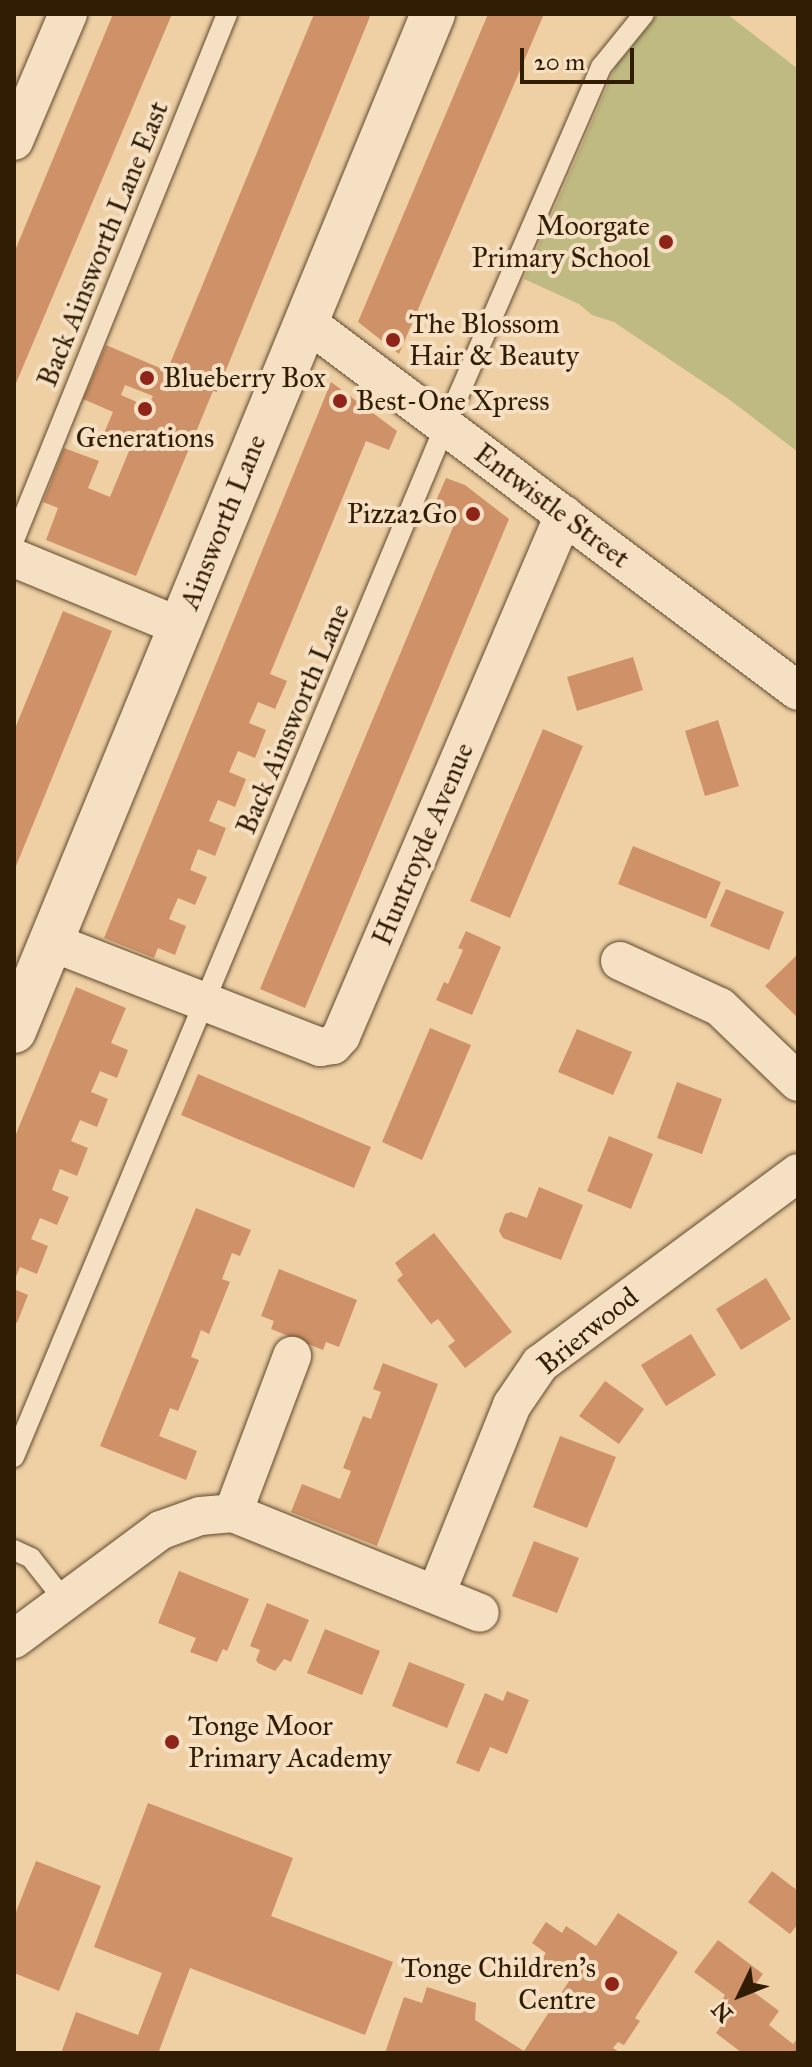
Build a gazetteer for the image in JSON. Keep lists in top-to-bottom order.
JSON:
{
  "streets": {
    "main road": ["Ainsworth Lane"],
    "street": ["Entwistle Street", "Huntroyde Avenue", "Brierwood"],
    "lane": ["Back Ainsworth Lane East", "Back Ainsworth Lane"]
  },
  "crossings": [
    ["Entwistle Street", "Ainsworth Lane"],
    ["Entwistle Street", "Back Ainsworth Lane"],
    ["Entwistle Street", "Huntroyde Avenue"],
    ["Ainsworth Lane", "Huntroyde Avenue"],
    ["Back Ainsworth Lane", "Huntroyde Avenue"]
  ],
  "places": [
    "Moorgate Primary School",
    "The Blossom Hair & Beauty",
    "Blueberry Box",
    "Best-One Xpress",
    "Generations",
    "Pizza2Go",
    "Tonge Moor Primary Academy",
    "Tonge Children's Centre"
  ],
  "scale_bar": "20 m",
  "north": "bottom left"
}
